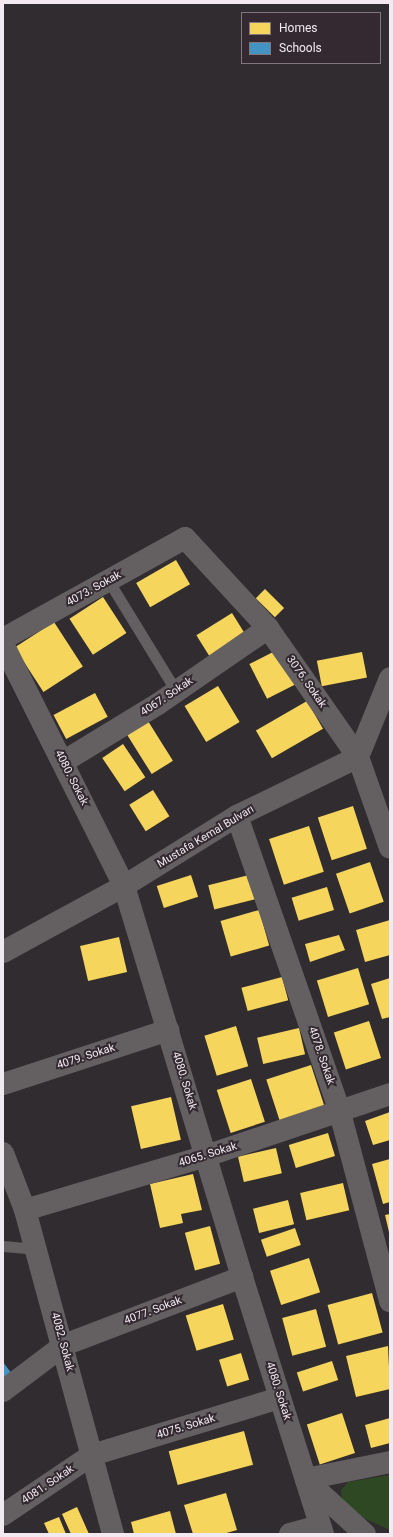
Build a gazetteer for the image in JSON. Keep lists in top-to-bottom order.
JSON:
{
  "streets": {
    "street": [
      "4073. Sokak",
      "3076. Sokak",
      "4067. Sokak",
      "4080. Sokak",
      "Mustafa Kemal Bulvarı",
      "4078. Sokak",
      "4079. Sokak",
      "4065. Sokak",
      "4077. Sokak",
      "4082. Sokak",
      "4075. Sokak",
      "4081. Sokak"
    ]
  },
  "crossings": [
    ["4073. Sokak", "3076. Sokak"],
    ["3076. Sokak", "4067. Sokak"],
    ["3076. Sokak", "Mustafa Kemal Bulvarı"],
    ["4067. Sokak", "4080. Sokak"],
    ["4080. Sokak", "Mustafa Kemal Bulvarı"],
    ["4080. Sokak", "4079. Sokak"],
    ["4080. Sokak", "4065. Sokak"],
    ["4080. Sokak", "4077. Sokak"],
    ["4080. Sokak", "4075. Sokak"],
    ["Mustafa Kemal Bulvarı", "4078. Sokak"],
    ["4078. Sokak", "4065. Sokak"],
    ["4065. Sokak", "4082. Sokak"],
    ["4077. Sokak", "4082. Sokak"],
    ["4082. Sokak", "4075. Sokak"],
    ["4082. Sokak", "4081. Sokak"],
    ["4075. Sokak", "4081. Sokak"]
  ],
  "legend": ["Homes", "Schools"]
}
